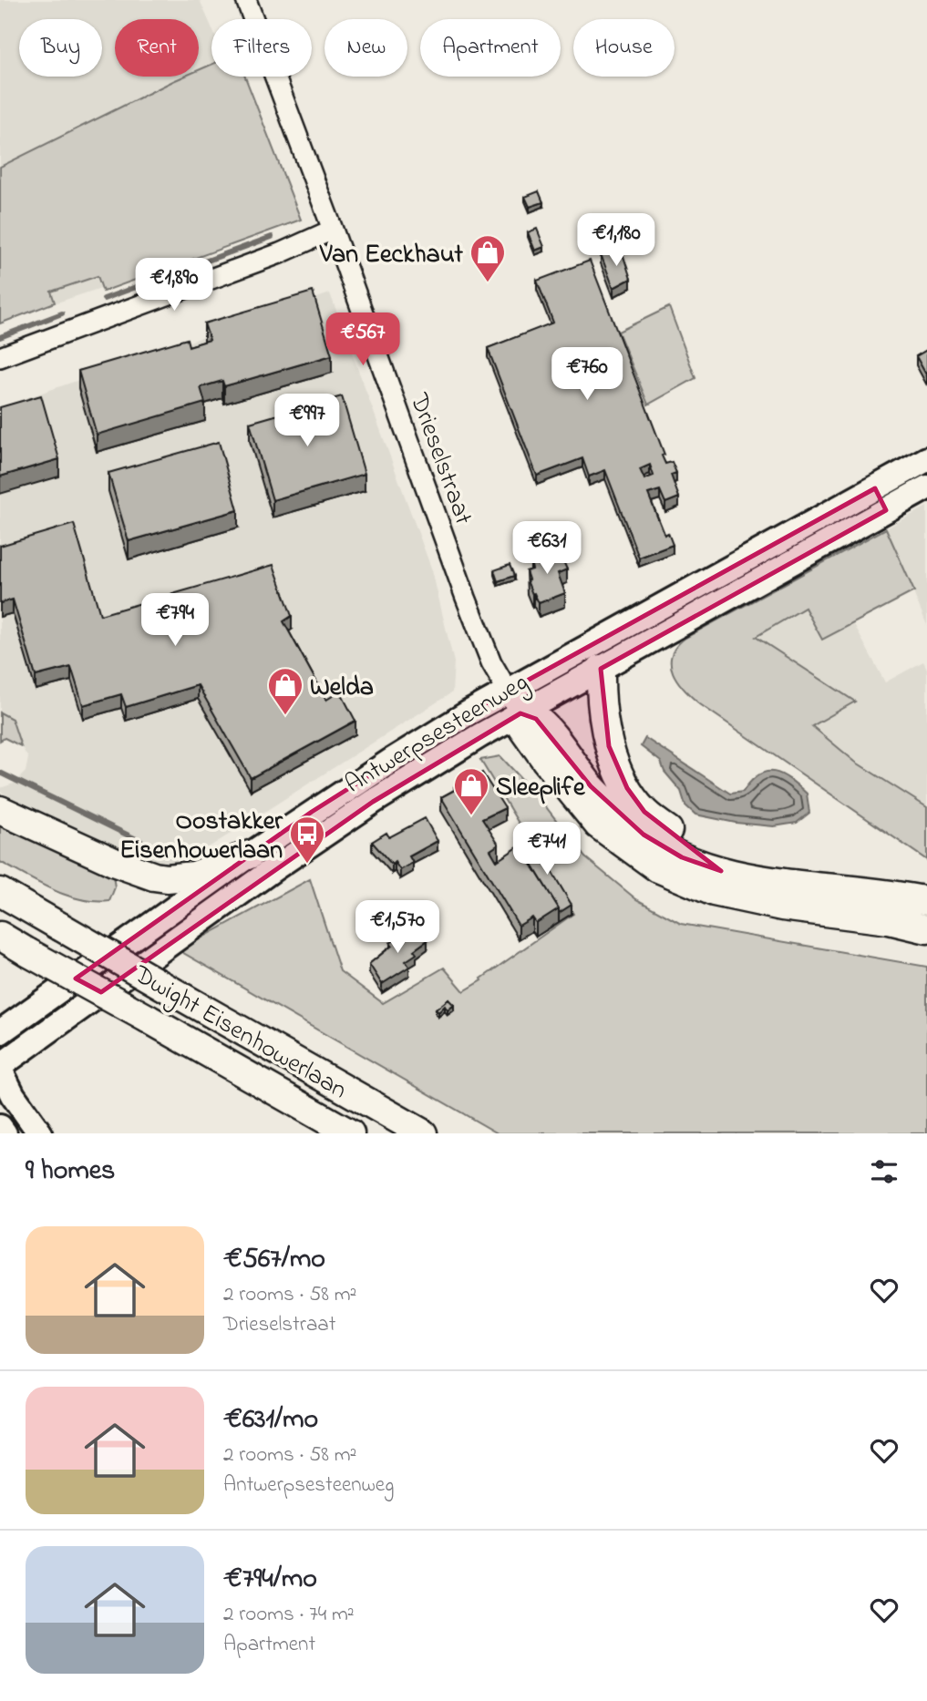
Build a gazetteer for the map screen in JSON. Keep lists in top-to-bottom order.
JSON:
{
  "streets": {
    "highway": ["Dwight Eisenhowerlaan"],
    "main road": ["Antwerpsesteenweg"],
    "street": ["Drieselstraat"]
  },
  "crossings": [
    ["Drieselstraat", "Antwerpsesteenweg"]
  ],
  "places": {
    "shop": ["Van Eeckhaut", "Welda", "Sleeplife"],
    "bus stop": ["Oostakker Eisenhowerlaan"]
  },
  "page": {
    "chip": [
      "Buy",
      "Rent",
      "Filters",
      "New",
      "Apartment",
      "House"
    ],
    "price": [
      "€1,180",
      "€1,890",
      "€567",
      "€760",
      "€997",
      "€631",
      "€794",
      "€741",
      "€1,570"
    ],
    "heading": "9 homes",
    "list": [
      {
        "name": "€567/mo",
        "note": "2 rooms · 58 m² · Drieselstraat"
      },
      {
        "name": "€631/mo",
        "note": "2 rooms · 58 m² · Antwerpsesteenweg"
      },
      {
        "name": "€794/mo",
        "note": "2 rooms · 74 m² · Apartment"
      }
    ]
  }
}
